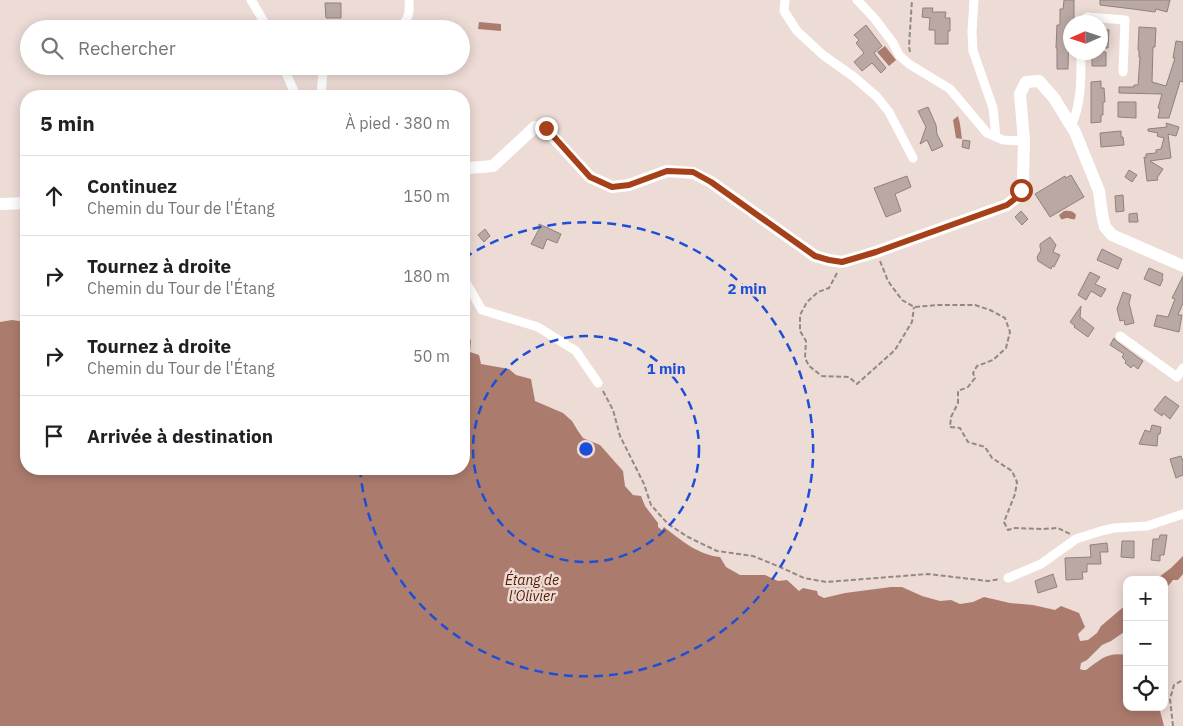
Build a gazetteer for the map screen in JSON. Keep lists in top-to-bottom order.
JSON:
{
  "water": ["Étang de l'Olivier"],
  "north": "left",
  "page": {
    "search": "Rechercher",
    "heading": ["5 min", "À pied · 380 m"],
    "list": [
      ["Continuez", "Chemin du Tour de l'Étang", "150 m"],
      ["Tournez à droite", "Chemin du Tour de l'Étang", "180 m"],
      ["Tournez à droite", "Chemin du Tour de l'Étang", "50 m"],
      "Arrivée à destination"
    ],
    "map_buttons": ["+", "−"]
  },
  "rings": ["2 min", "1 min"]
}
